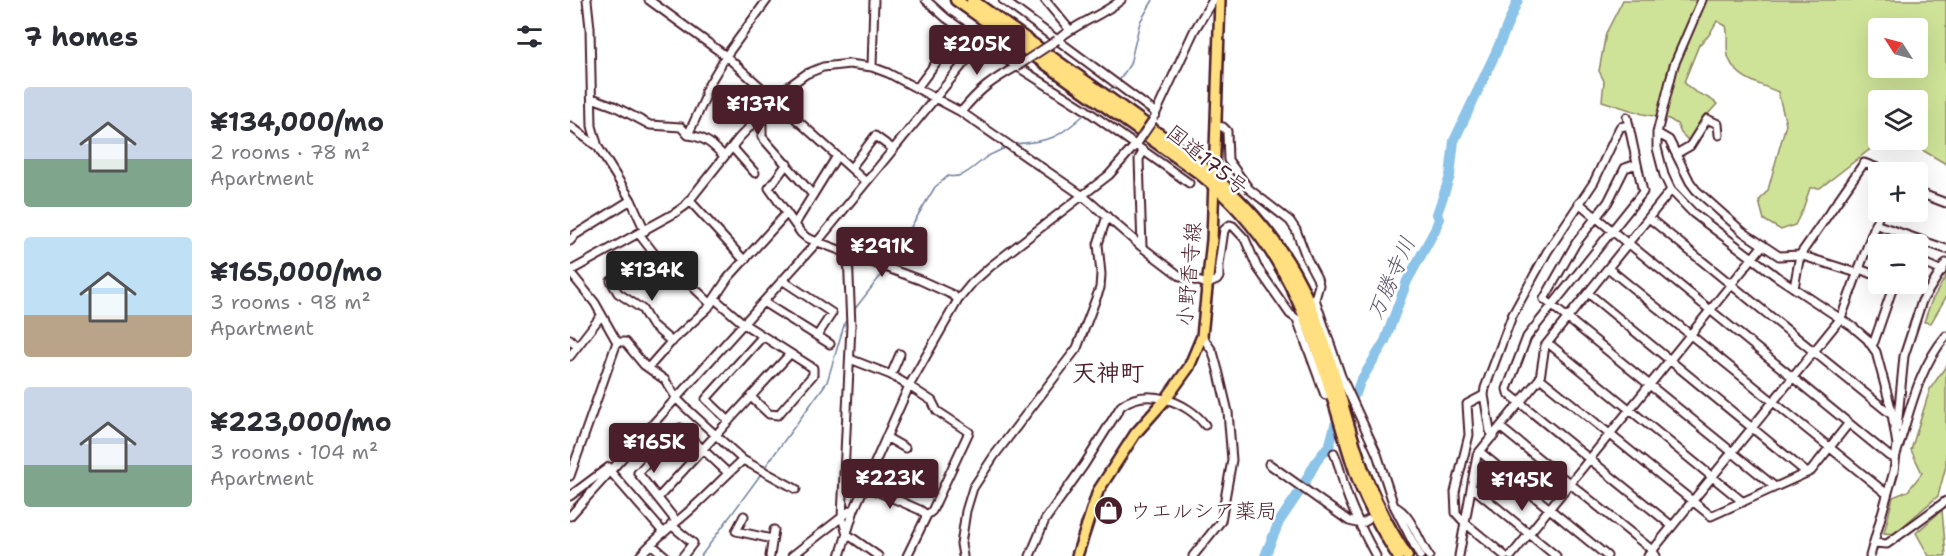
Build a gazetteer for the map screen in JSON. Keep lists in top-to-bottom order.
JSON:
{
  "streets": {
    "highway": ["国道175号"],
    "main road": ["小野香寺線"]
  },
  "crossings": [
    ["国道175号", "小野香寺線"]
  ],
  "districts": ["天神町"],
  "water": ["万勝寺川"],
  "places": {
    "shop": ["ウエルシア薬局"]
  },
  "north": "top left",
  "page": {
    "heading": "7 homes",
    "map_buttons": ["+", "−"],
    "price": [
      "¥205K",
      "¥137K",
      "¥291K",
      "¥134K",
      "¥165K",
      "¥223K",
      "¥145K"
    ],
    "list": [
      {
        "name": "¥134,000/mo",
        "note": "2 rooms · 78 m² · Apartment"
      },
      {
        "name": "¥165,000/mo",
        "note": "3 rooms · 98 m² · Apartment"
      },
      {
        "name": "¥223,000/mo",
        "note": "3 rooms · 104 m² · Apartment"
      }
    ]
  }
}
